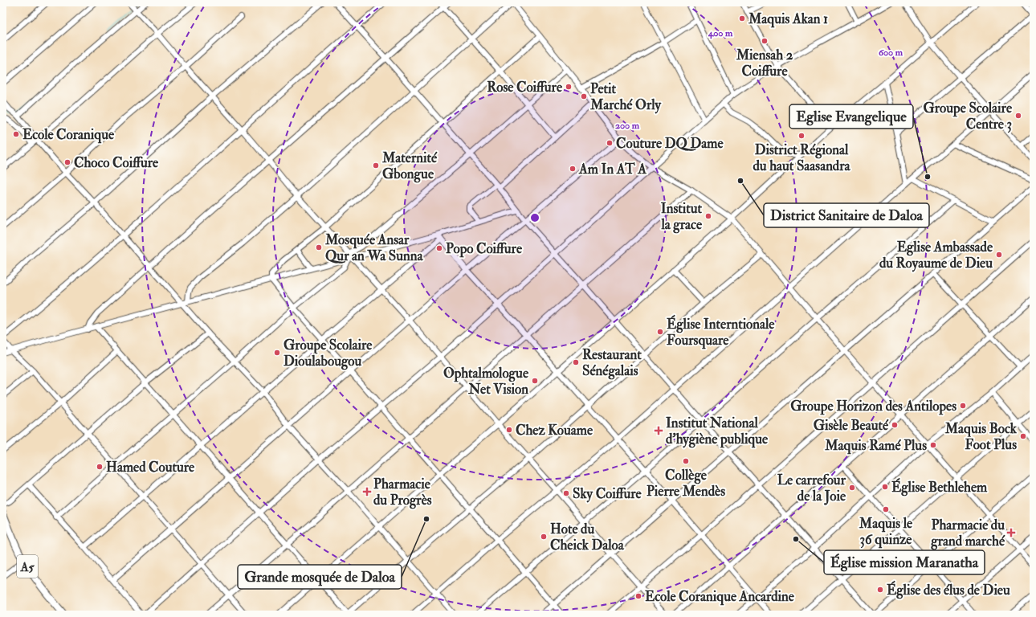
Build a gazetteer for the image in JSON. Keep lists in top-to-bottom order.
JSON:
{
  "streets": {
    "main road": ["A5"]
  },
  "places": {
    "other": [
      "Maquis Akan 1",
      "Miensah 2 Coiffure",
      "Rose Coiffure",
      "Petit Marché Orly",
      "Groupe Scolaire Centre 3",
      "Ecole Coranique",
      "District Régional du haut Saasandra",
      "Couture DQ Dame",
      "Choco Coiffure",
      "Maternité Gbongue",
      "Am In AT A",
      "Eglise Evangelique",
      "District Sanitaire de Daloa",
      "Institut la grace",
      "Mosquée Ansar Qur an Wa Sunna",
      "Popo Coiffure",
      "Eglise Ambassade du Royaume de Dieu",
      "Église Interntionale Foursquare",
      "Groupe Scolaire Dioulabougou",
      "Restaurant Sénégalais",
      "Ophtalmologue Net Vision",
      "Groupe Horizon des Antilopes",
      "Gisèle Beauté",
      "Chez Kouame",
      "Maquis Bock Foot Plus",
      "Maquis Ramé Plus",
      "Collège Pierre Mendès",
      "Hamed Couture",
      "Église Bethlehem",
      "Le carrefour de la Joie",
      "Sky Coiffure",
      "Maquis le 36 quinze",
      "Grande mosquée de Daloa",
      "Hote du Cheick Daloa",
      "Église mission Maranatha",
      "Église des élus de Dieu",
      "Ecole Coranique Ancardine"
    ],
    "health": ["Institut National d'hygiène publique", "Pharmacie du Progrès", "Pharmacie du grand marché"]
  },
  "rings": ["400 m", "600 m", "200 m"]
}
